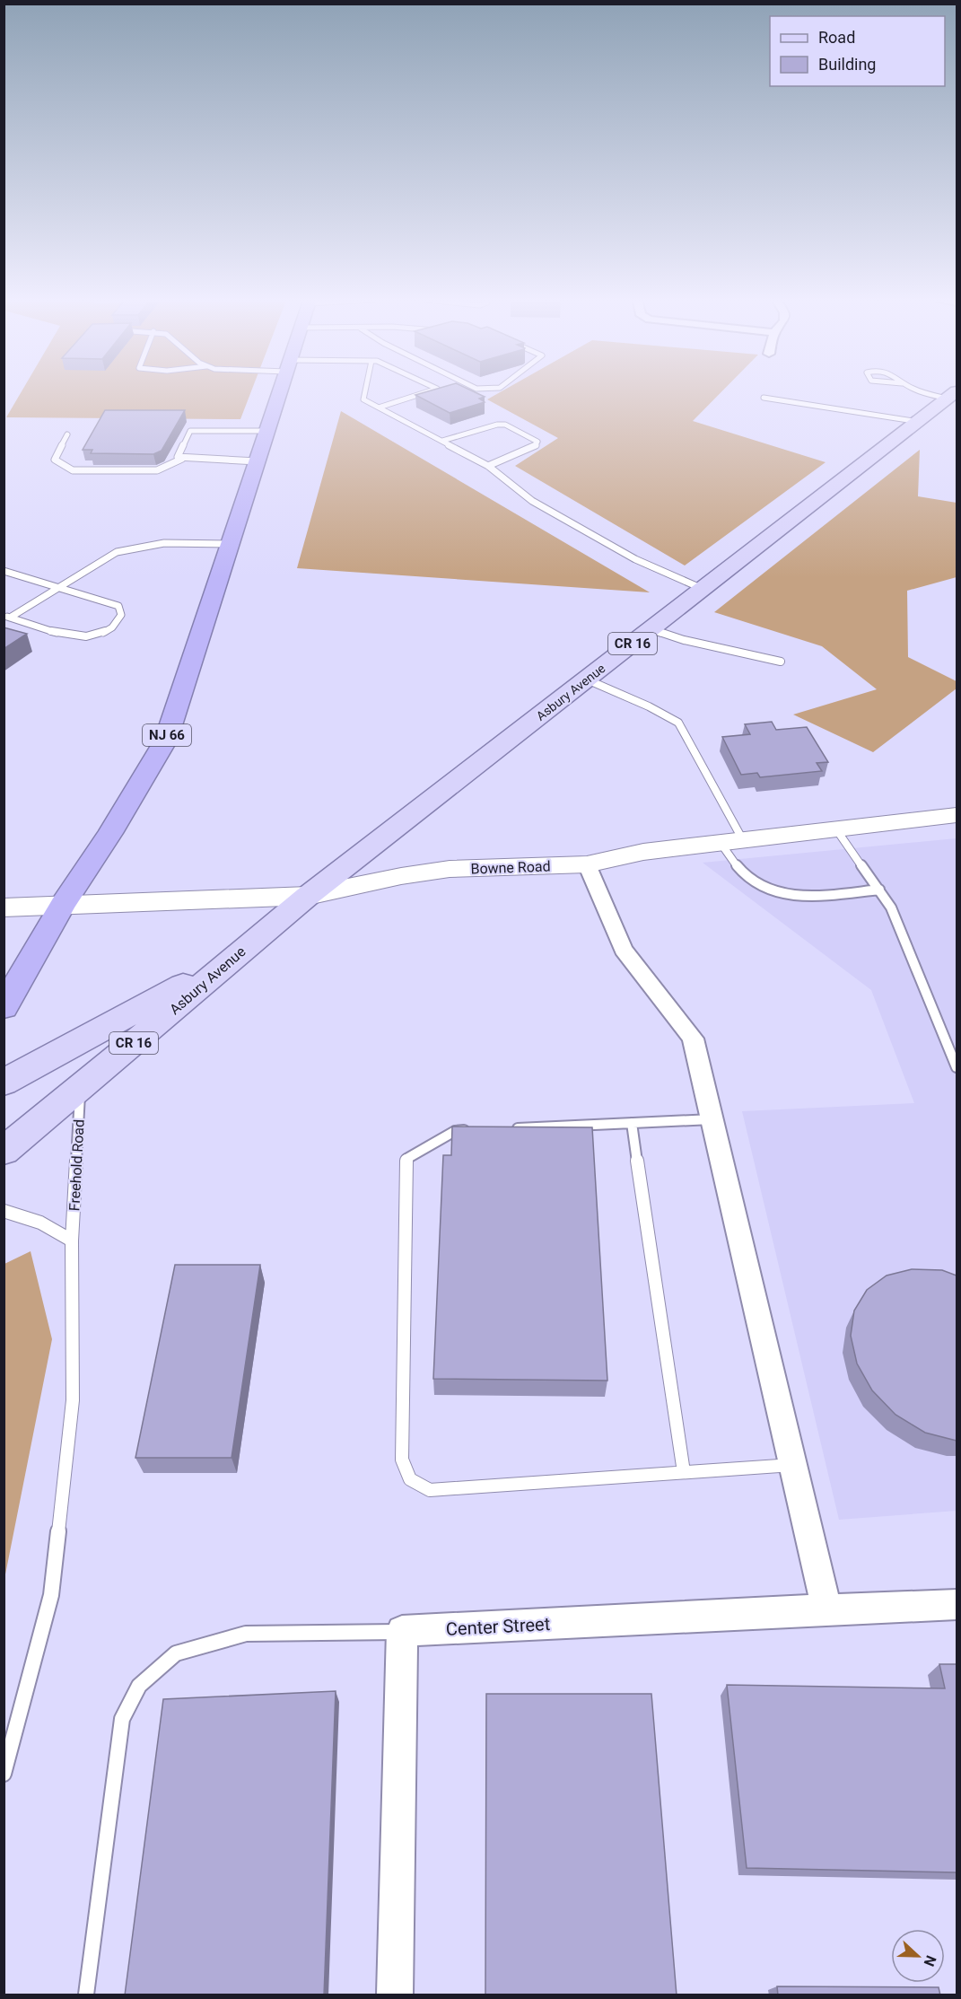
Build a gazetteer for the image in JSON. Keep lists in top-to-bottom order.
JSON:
{
  "streets": {
    "highway": ["NJ 66"],
    "main road": ["CR 16", "Asbury Avenue"],
    "street": ["Bowne Road", "Center Street"],
    "lane": ["Freehold Road"]
  },
  "crossings": [
    ["Asbury Avenue", "Bowne Road"],
    ["Asbury Avenue", "Freehold Road"],
    ["NJ 66", "Bowne Road"]
  ],
  "legend": ["Road", "Building"],
  "north": "right"
}
